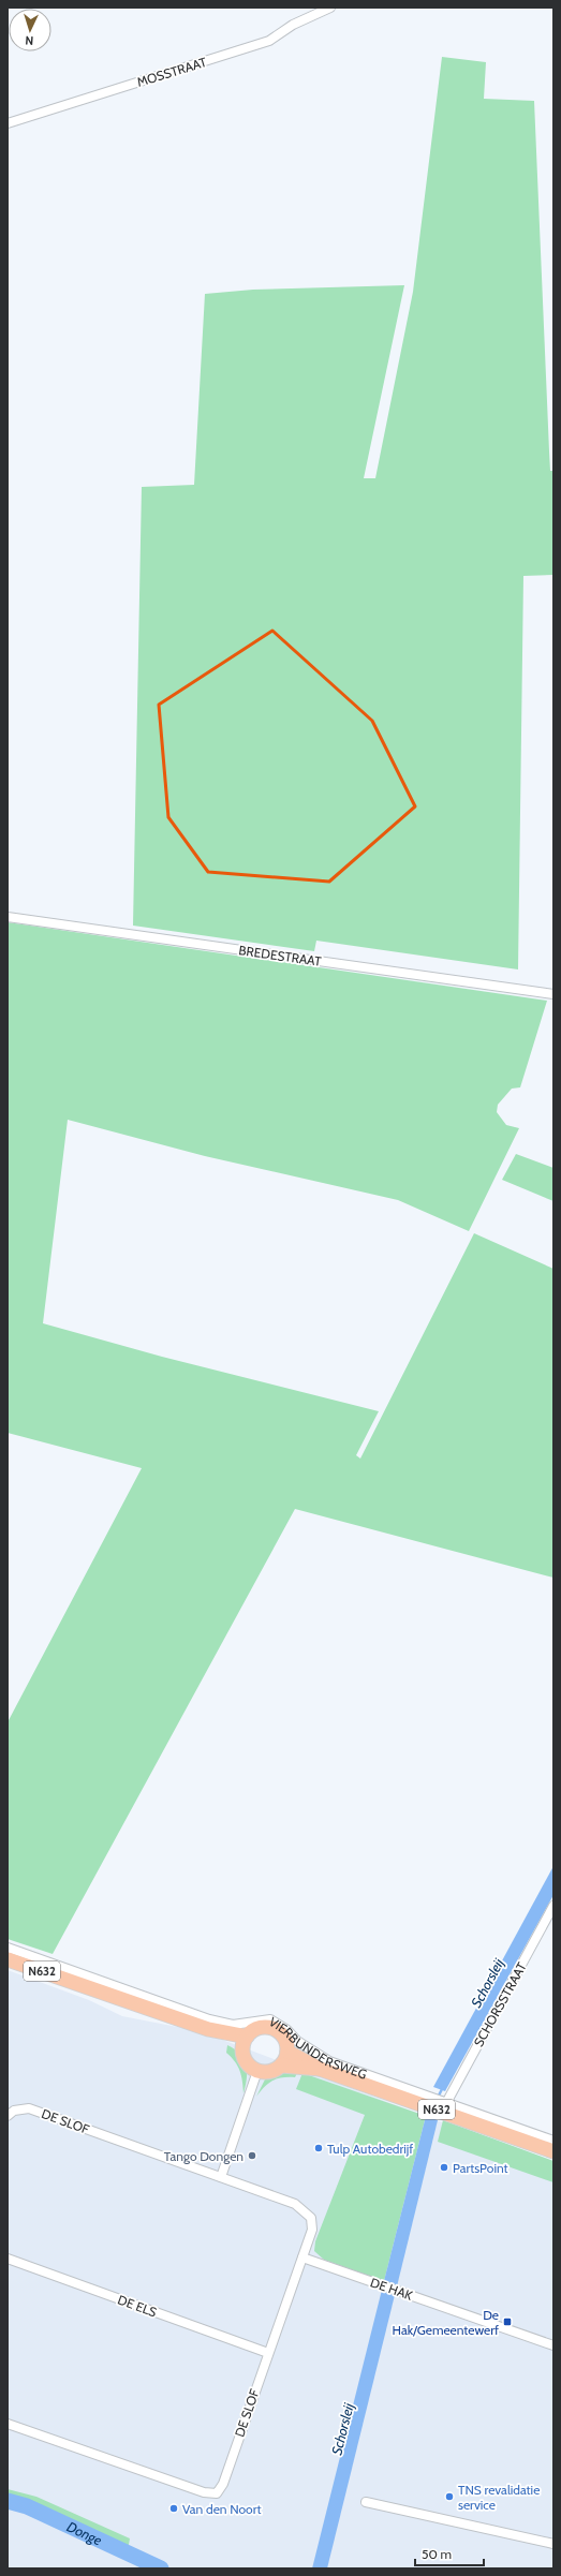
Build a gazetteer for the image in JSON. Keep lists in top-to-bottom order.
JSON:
{
  "streets": {
    "main road": ["N632", "VIERBUNDERSWEG"],
    "street": [
      "MOSSTRAAT",
      "BREDESTRAAT",
      "SCHORSSTRAAT",
      "DE SLOF",
      "DE HAK",
      "DE ELS"
    ]
  },
  "crossings": [
    ["N632", "VIERBUNDERSWEG"],
    ["SCHORSSTRAAT", "VIERBUNDERSWEG"],
    ["DE SLOF", "DE HAK"],
    ["DE SLOF", "DE ELS"]
  ],
  "water": ["Schorsleij", "Donge"],
  "places": {
    "other": [
      "Tulp Autobedrijf",
      "Tango Dongen",
      "PartsPoint",
      "TNS revalidatie service",
      "Van den Noort"
    ],
    "transit": ["De Hak/Gemeentewerf"]
  },
  "scale_bar": "50 m",
  "north": "bottom"
}
